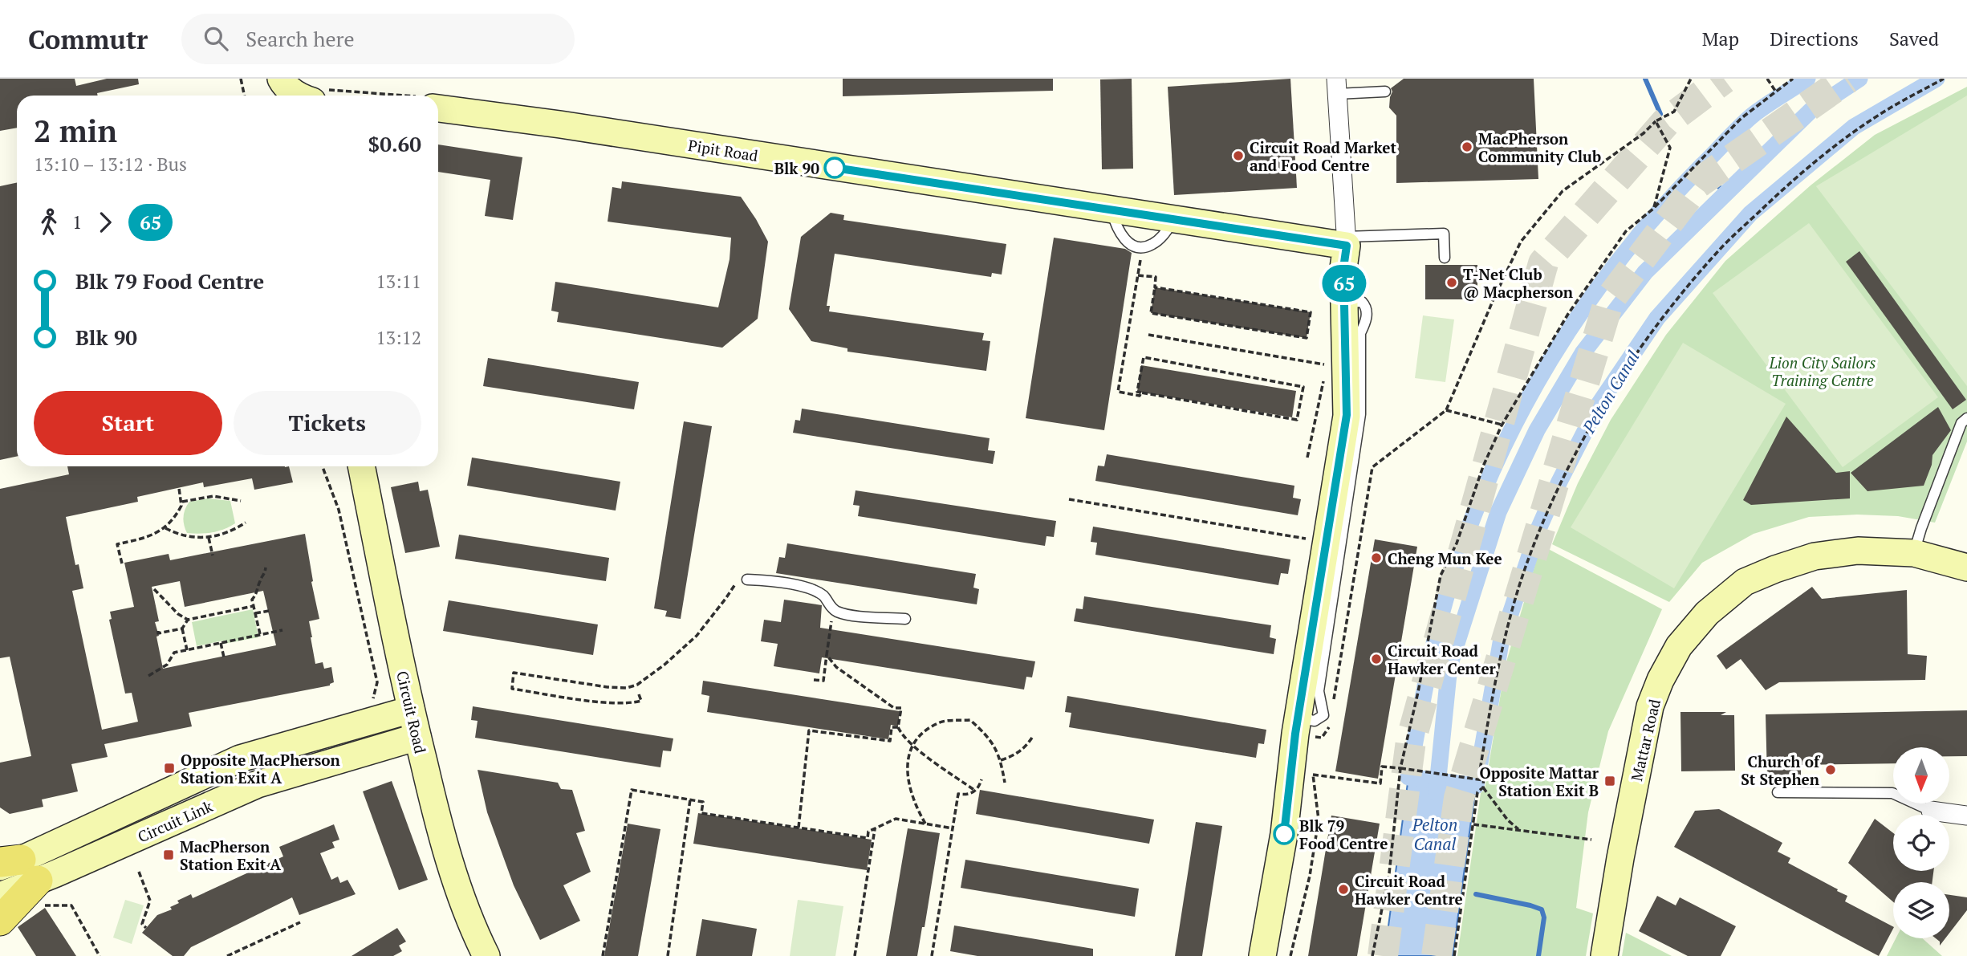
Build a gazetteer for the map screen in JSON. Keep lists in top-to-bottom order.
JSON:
{
  "streets": {
    "street": [
      "Pipit Road",
      "Circuit Road",
      "Mattar Road",
      "Circuit Link"
    ]
  },
  "crossings": [
    ["Circuit Road", "Circuit Link"]
  ],
  "water": ["Pelton Canal"],
  "parks": ["Lion City Sailors Training Centre"],
  "places": {
    "other": [
      "MacPherson Community Club",
      "Circuit Road Market and Food Centre",
      "Blk 90",
      "T-Net Club @ Macpherson",
      "Cheng Mun Kee",
      "Circuit Road Hawker Center",
      "Church of St Stephen",
      "Blk 79 Food Centre",
      "Circuit Road Hawker Centre"
    ],
    "transit": ["Opposite MacPherson Station Exit A", "Opposite Mattar Station Exit B", "MacPherson Station Exit A"]
  },
  "lines": ["bus line 65"],
  "north": "bottom",
  "page": {
    "header": "Commutr",
    "search": "Search here",
    "nav": ["Map", "Directions", "Saved"],
    "on_map": "65",
    "heading": ["2 min", "13:10 – 13:12 · Bus", "$0.60"],
    "legs": ["1", "65"],
    "list": [
      {
        "name": "Blk 79 Food Centre",
        "value": "13:11"
      },
      {
        "name": "Blk 90",
        "value": "13:12"
      }
    ],
    "buttons": ["Start", "Tickets"]
  }
}
